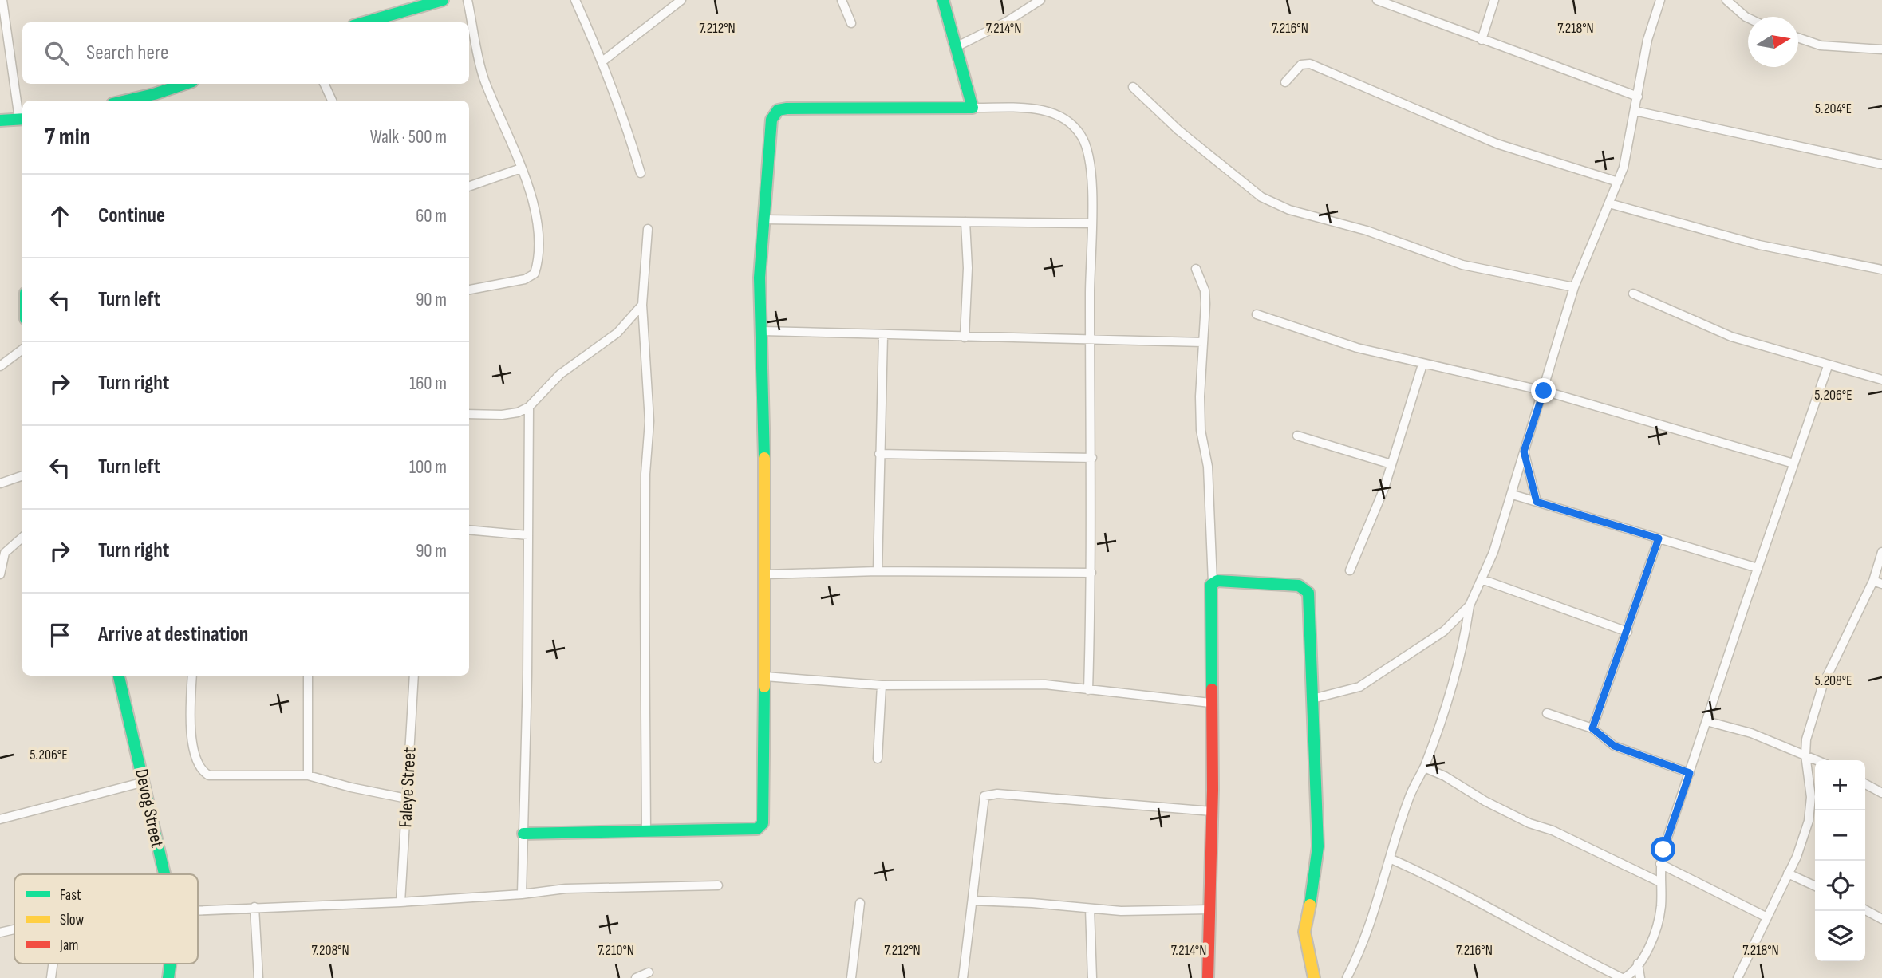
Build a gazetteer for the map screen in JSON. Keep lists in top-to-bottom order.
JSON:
{
  "streets": {
    "street": ["Faleye Street", "Devog Street"]
  },
  "legend": ["Fast", "Slow", "Jam"],
  "north": "right",
  "page": {
    "search": "Search here",
    "heading": ["7 min", "Walk · 500 m"],
    "list": [
      ["Continue", "60 m"],
      ["Turn left", "90 m"],
      ["Turn right", "160 m"],
      ["Turn left", "100 m"],
      ["Turn right", "90 m"],
      "Arrive at destination"
    ],
    "map_buttons": ["+", "−"]
  },
  "coordinates": [
    "7.212°N",
    "7.214°N",
    "7.216°N",
    "7.218°N",
    "5.204°E",
    "5.206°E",
    "5.208°E",
    "7.208°N",
    "7.210°N"
  ]
}
